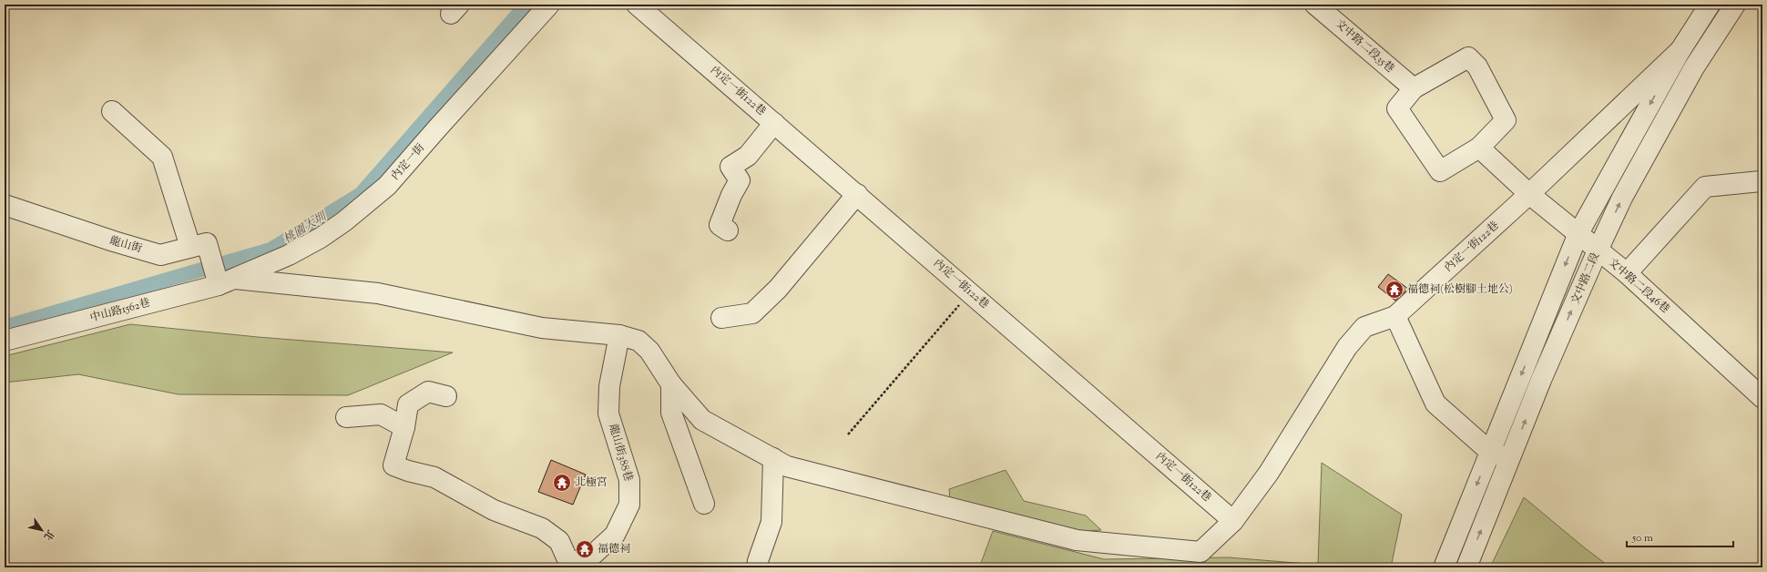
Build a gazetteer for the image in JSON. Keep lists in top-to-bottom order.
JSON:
{
  "streets": {
    "street": [
      "文中路二段35巷",
      "內定一街122巷",
      "內定一街",
      "龍山街",
      "文中路二段",
      "文中路二段46巷",
      "中山路1562巷",
      "龍山街388巷"
    ]
  },
  "crossings": [
    ["內定一街122巷", "文中路二段46巷"],
    ["內定一街", "中山路1562巷"],
    ["文中路二段", "文中路二段46巷"]
  ],
  "water": ["桃園大圳"],
  "places": {
    "temple": ["福德祠(松樹腳土地公)", "北極宮", "福德祠"]
  },
  "scale_bar": "50 m",
  "north": "bottom right"
}
